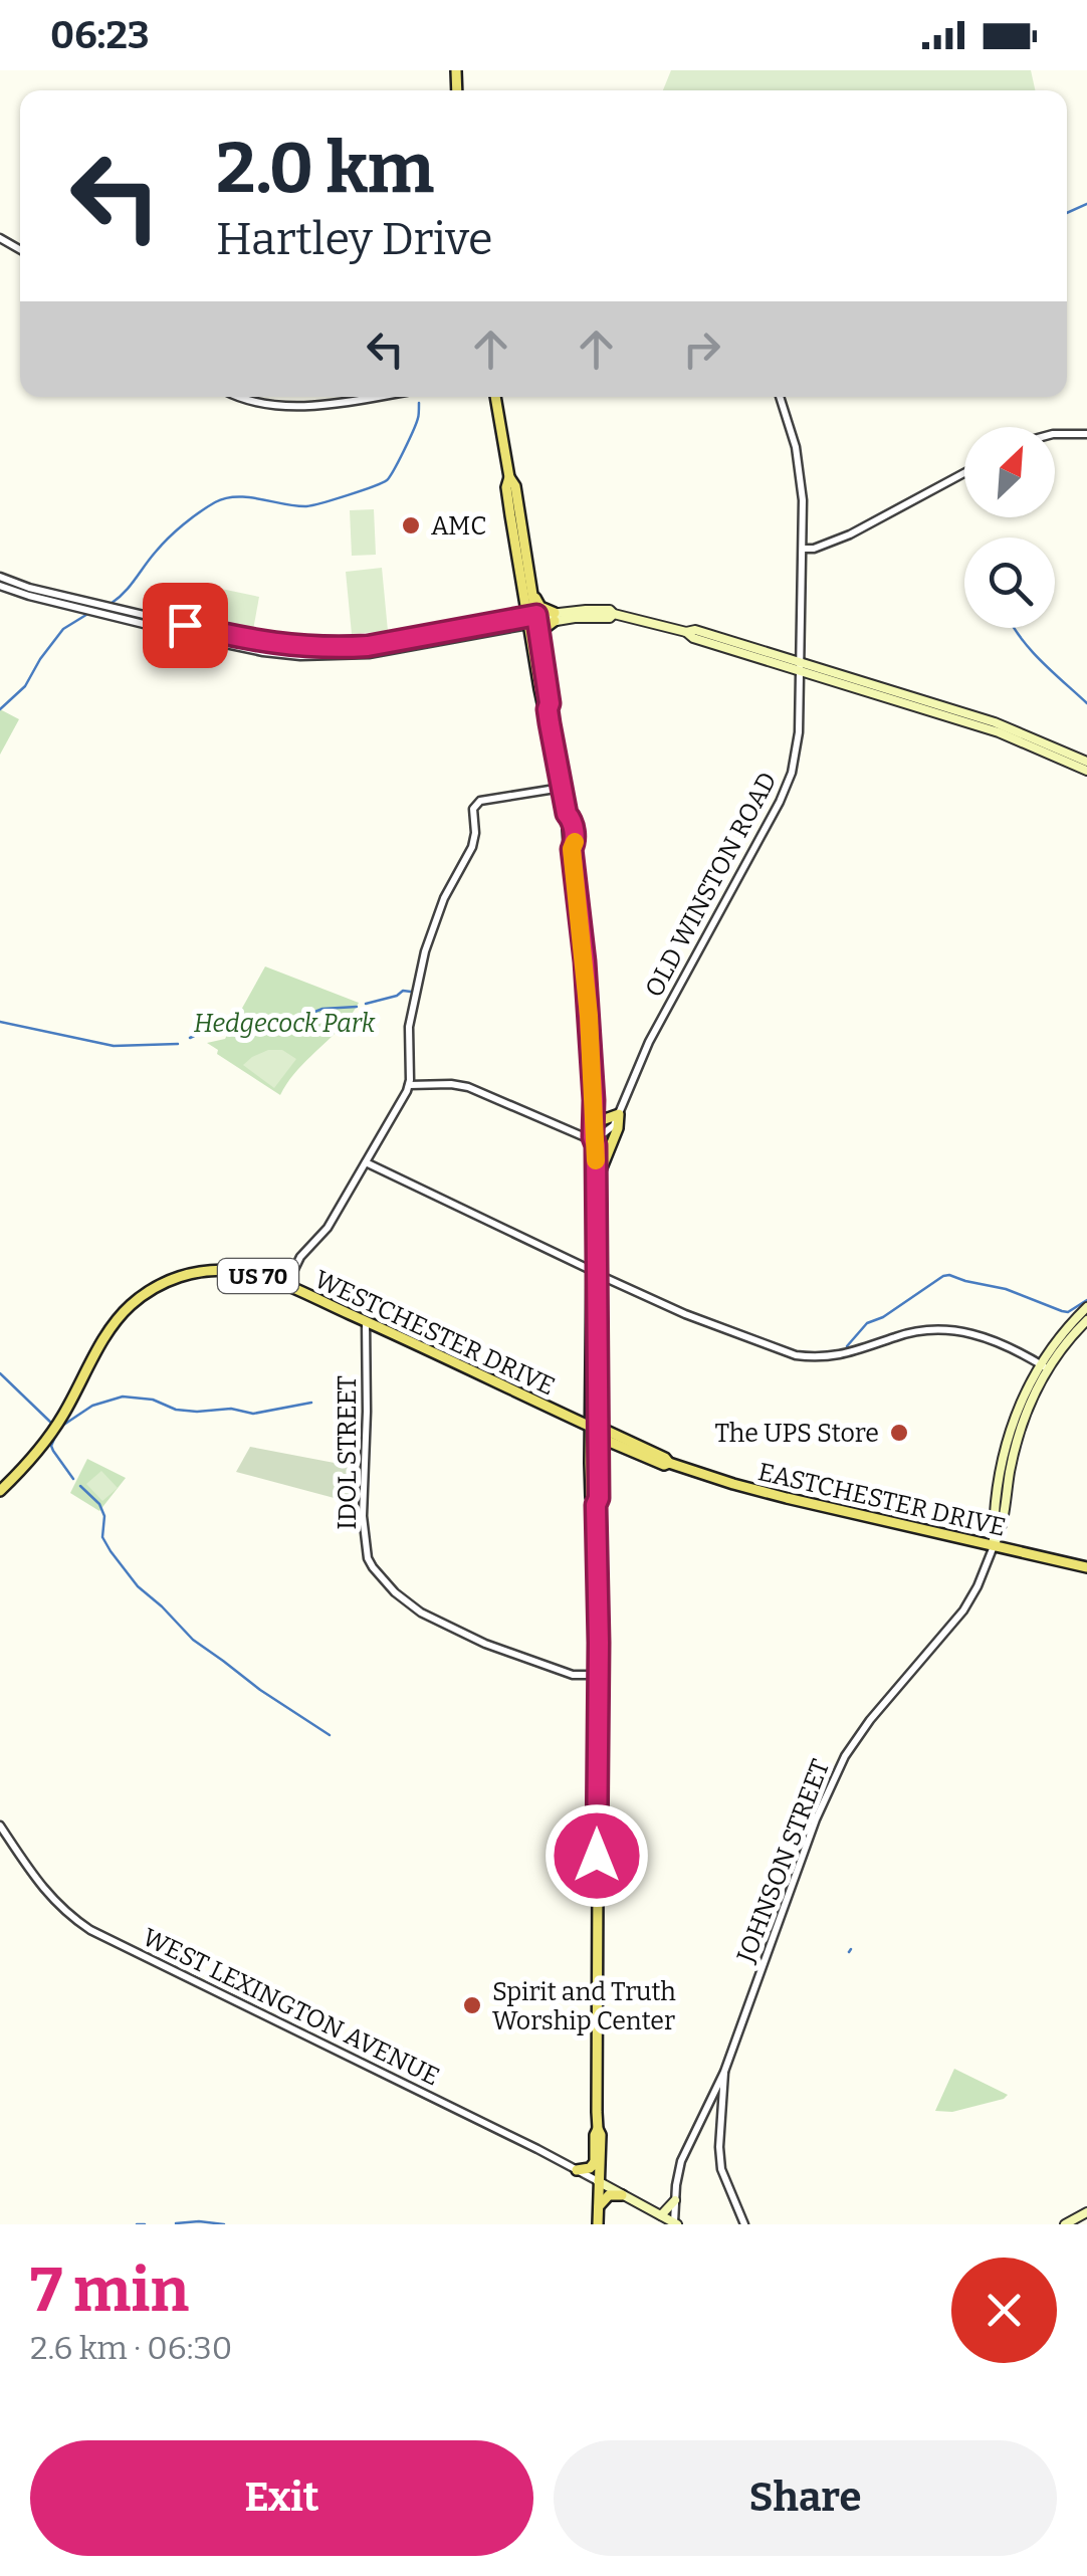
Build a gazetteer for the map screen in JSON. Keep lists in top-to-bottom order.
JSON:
{
  "streets": {
    "main road": [
      "US 70",
      "WESTCHESTER DRIVE",
      "EASTCHESTER DRIVE",
      "JOHNSON STREET"
    ],
    "street": ["OLD WINSTON ROAD", "IDOL STREET", "WEST LEXINGTON AVENUE"]
  },
  "crossings": [
    ["WESTCHESTER DRIVE", "IDOL STREET"],
    ["WESTCHESTER DRIVE", "EASTCHESTER DRIVE"],
    ["EASTCHESTER DRIVE", "JOHNSON STREET"]
  ],
  "parks": ["Hedgecock Park"],
  "places": ["AMC", "The UPS Store", "Spirit and Truth Worship Center"],
  "north": "top right",
  "page": {
    "status": "06:23",
    "turn": ["2.0 km", "Hartley Drive"],
    "heading": ["7 min", "2.6 km · 06:30"],
    "buttons": ["Exit", "Share"]
  }
}
